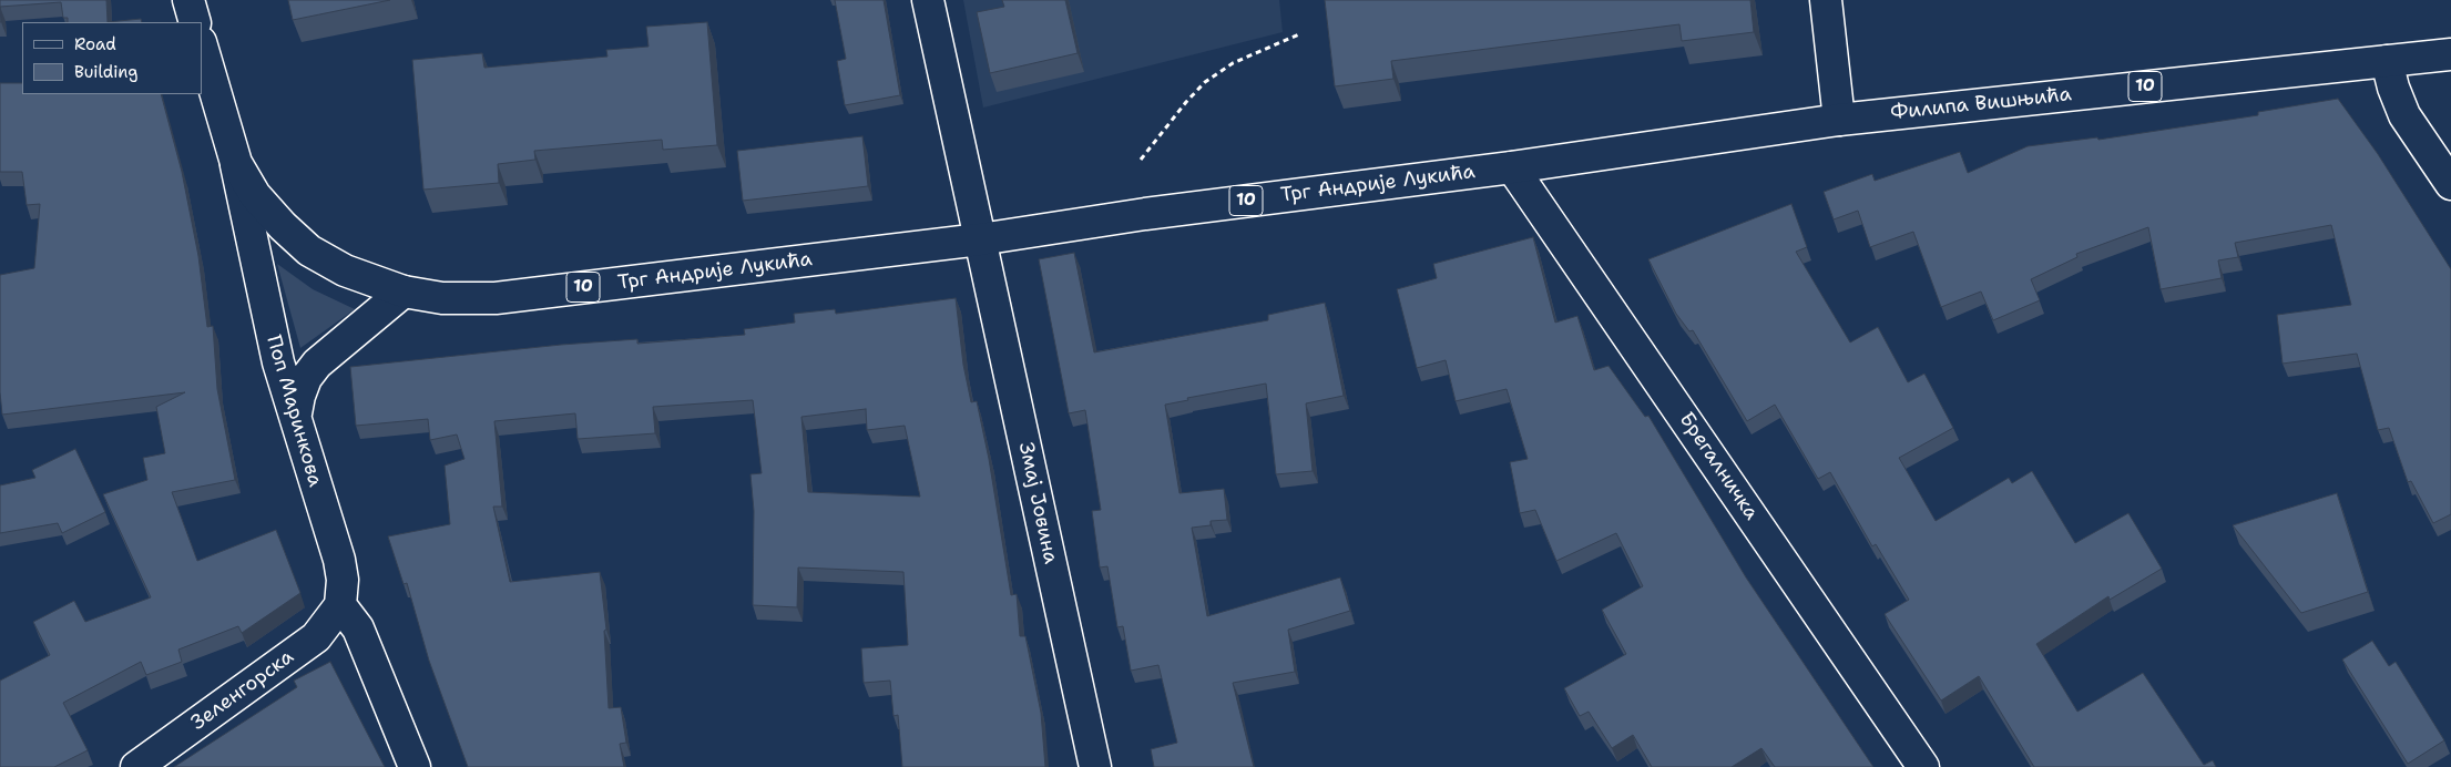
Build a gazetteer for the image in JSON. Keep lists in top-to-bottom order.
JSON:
{
  "streets": {
    "street": [
      "10",
      "Филипа Вишњића",
      "Трг Андрије Лукића",
      "Поп Маринкова",
      "Брегалничка",
      "Змај Јовина",
      "Зеленгорска"
    ]
  },
  "crossings": [
    ["Филипа Вишњића", "Трг Андрије Лукића"],
    ["Филипа Вишњића", "Брегалничка"],
    ["Трг Андрије Лукића", "Поп Маринкова"],
    ["Трг Андрије Лукића", "Брегалничка"],
    ["Трг Андрије Лукића", "Змај Јовина"],
    ["Поп Маринкова", "Зеленгорска"]
  ],
  "legend": ["Road", "Building"]
}
